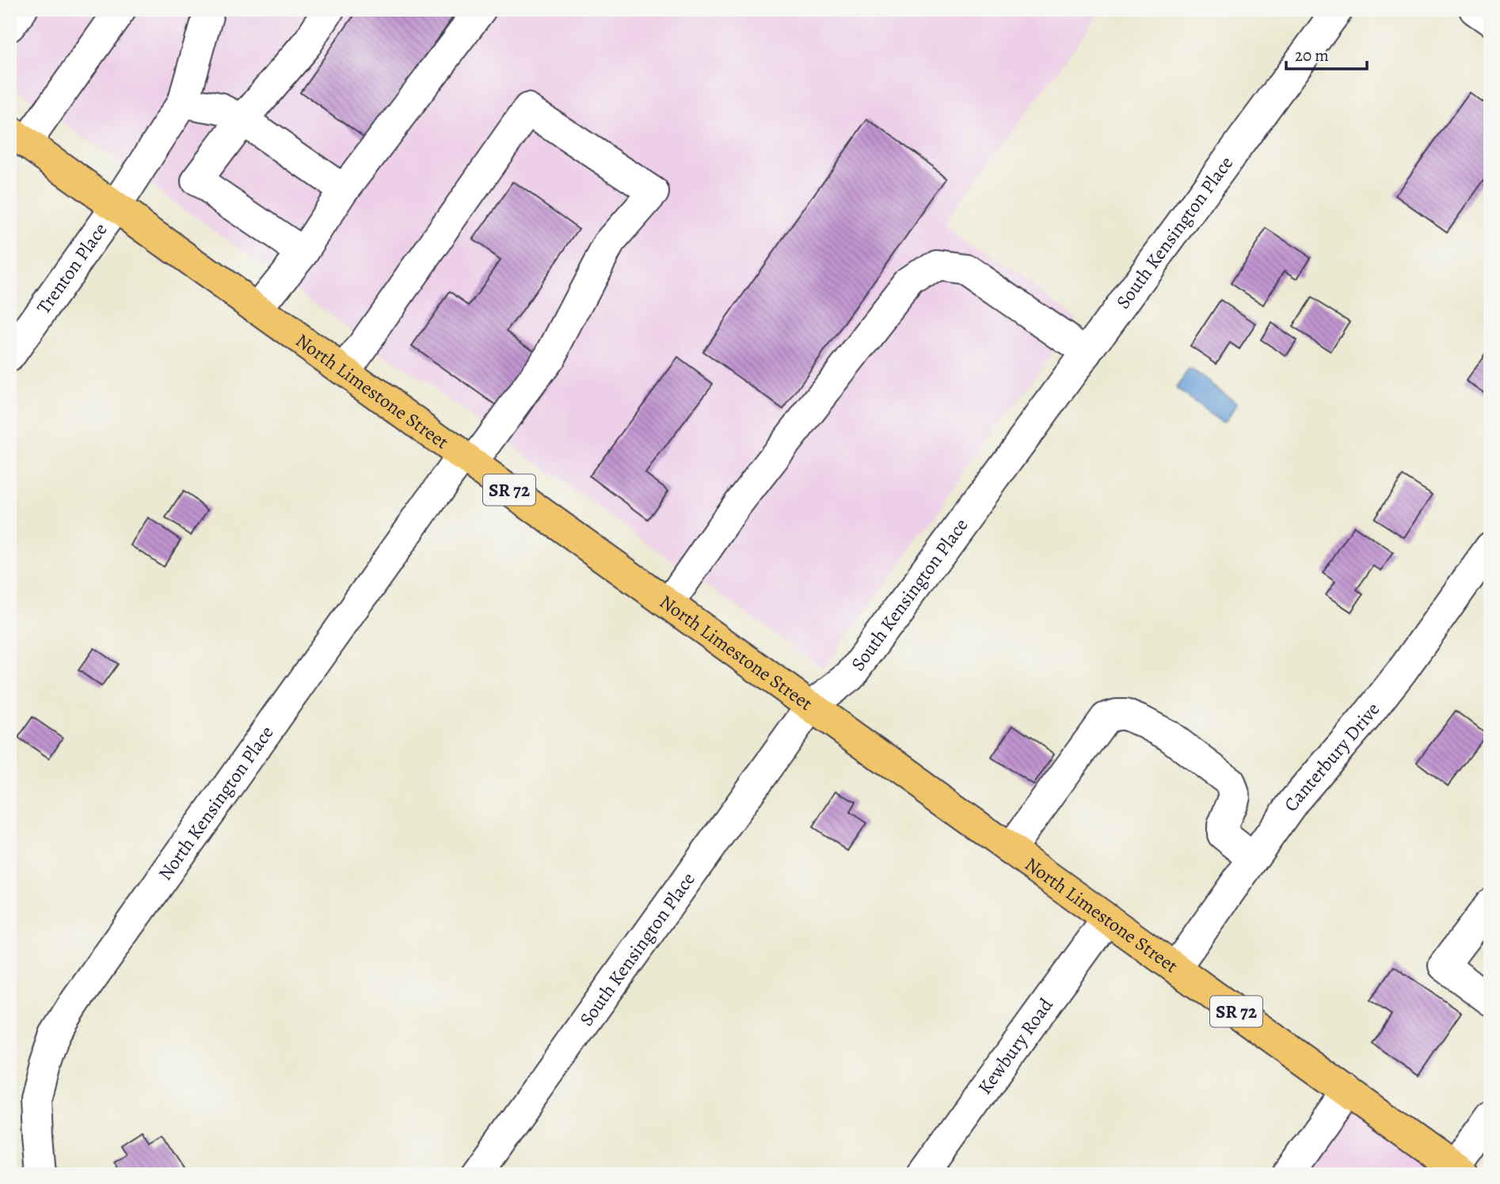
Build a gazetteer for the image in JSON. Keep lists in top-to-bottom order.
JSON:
{
  "streets": {
    "main road": ["North Limestone Street", "SR 72"],
    "street": [
      "South Kensington Place",
      "Trenton Place",
      "Canterbury Drive",
      "North Kensington Place",
      "Kewbury Road"
    ]
  },
  "crossings": [
    ["South Kensington Place", "North Limestone Street"],
    ["Trenton Place", "North Limestone Street"],
    ["North Limestone Street", "Canterbury Drive"],
    ["North Limestone Street", "North Kensington Place"],
    ["North Limestone Street", "Kewbury Road"]
  ],
  "scale_bar": "20 m"
}
